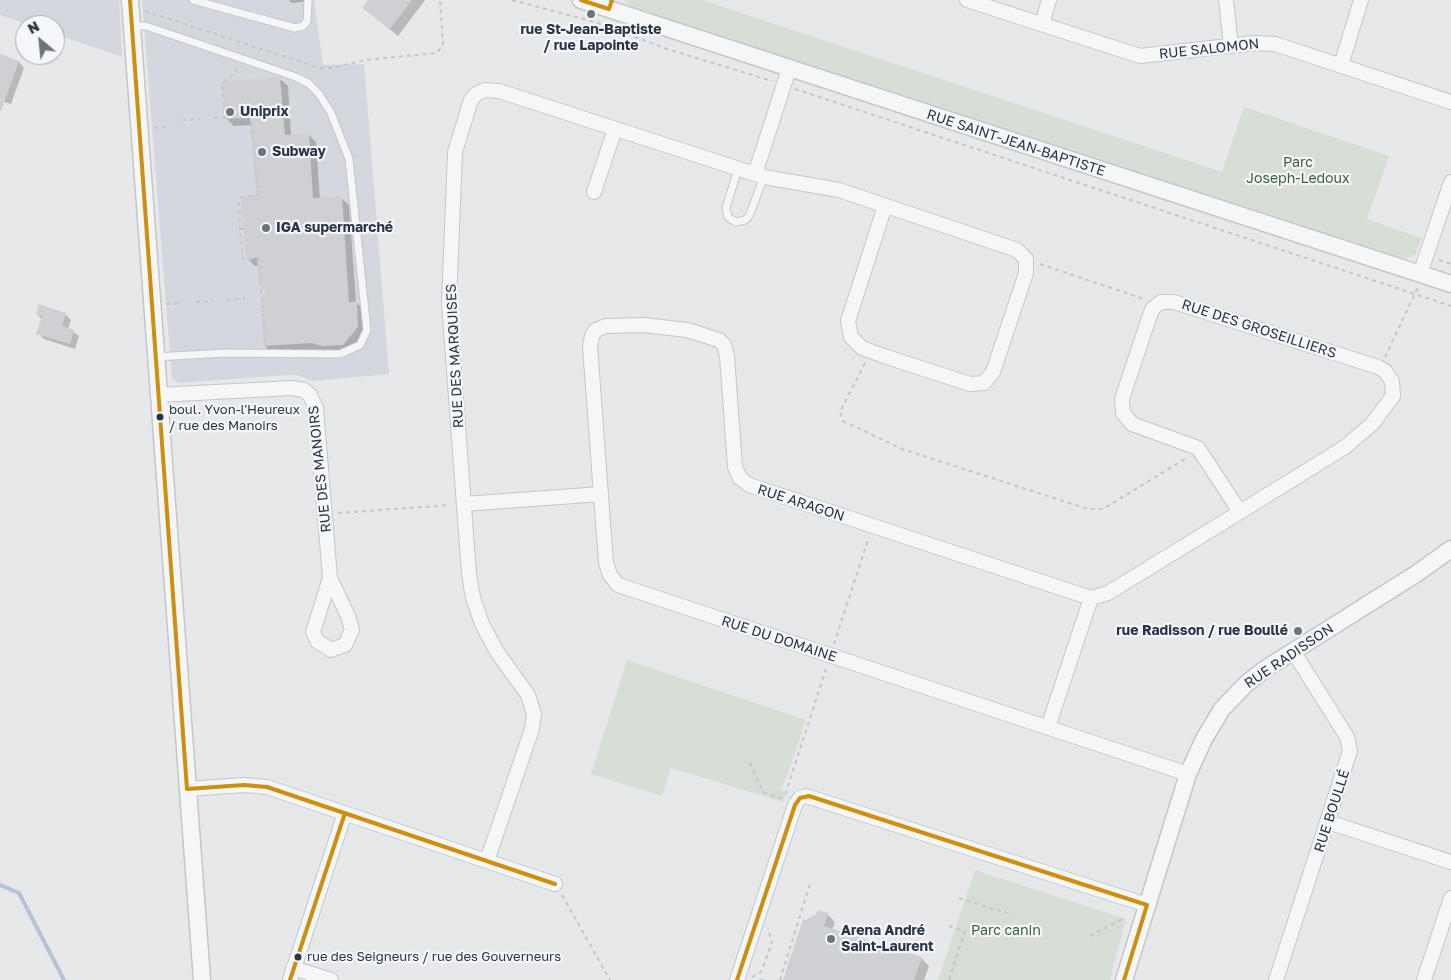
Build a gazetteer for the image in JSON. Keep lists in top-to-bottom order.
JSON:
{
  "streets": {
    "street": [
      "RUE SALOMON",
      "RUE SAINT-JEAN-BAPTISTE",
      "RUE DES GROSEILLIERS",
      "RUE DES MARQUISES",
      "RUE DES MANOIRS",
      "RUE ARAGON",
      "RUE DU DOMAINE",
      "RUE RADISSON",
      "RUE BOULLÉ"
    ]
  },
  "crossings": [
    ["RUE ARAGON", "RUE DU DOMAINE"],
    ["RUE DU DOMAINE", "RUE RADISSON"],
    ["RUE RADISSON", "RUE BOULLÉ"]
  ],
  "parks": ["Parc Joseph-Ledoux", "Parc canin"],
  "places": [
    "rue St-Jean-Baptiste / rue Lapointe",
    "Uniprix",
    "Subway",
    "IGA supermarché",
    "boul. Yvon-l'Heureux / rue des Manoirs",
    "rue Radisson / rue Boullé",
    "Arena André Saint-Laurent",
    "rue des Seigneurs / rue des Gouverneurs"
  ],
  "north": "top left"
}
